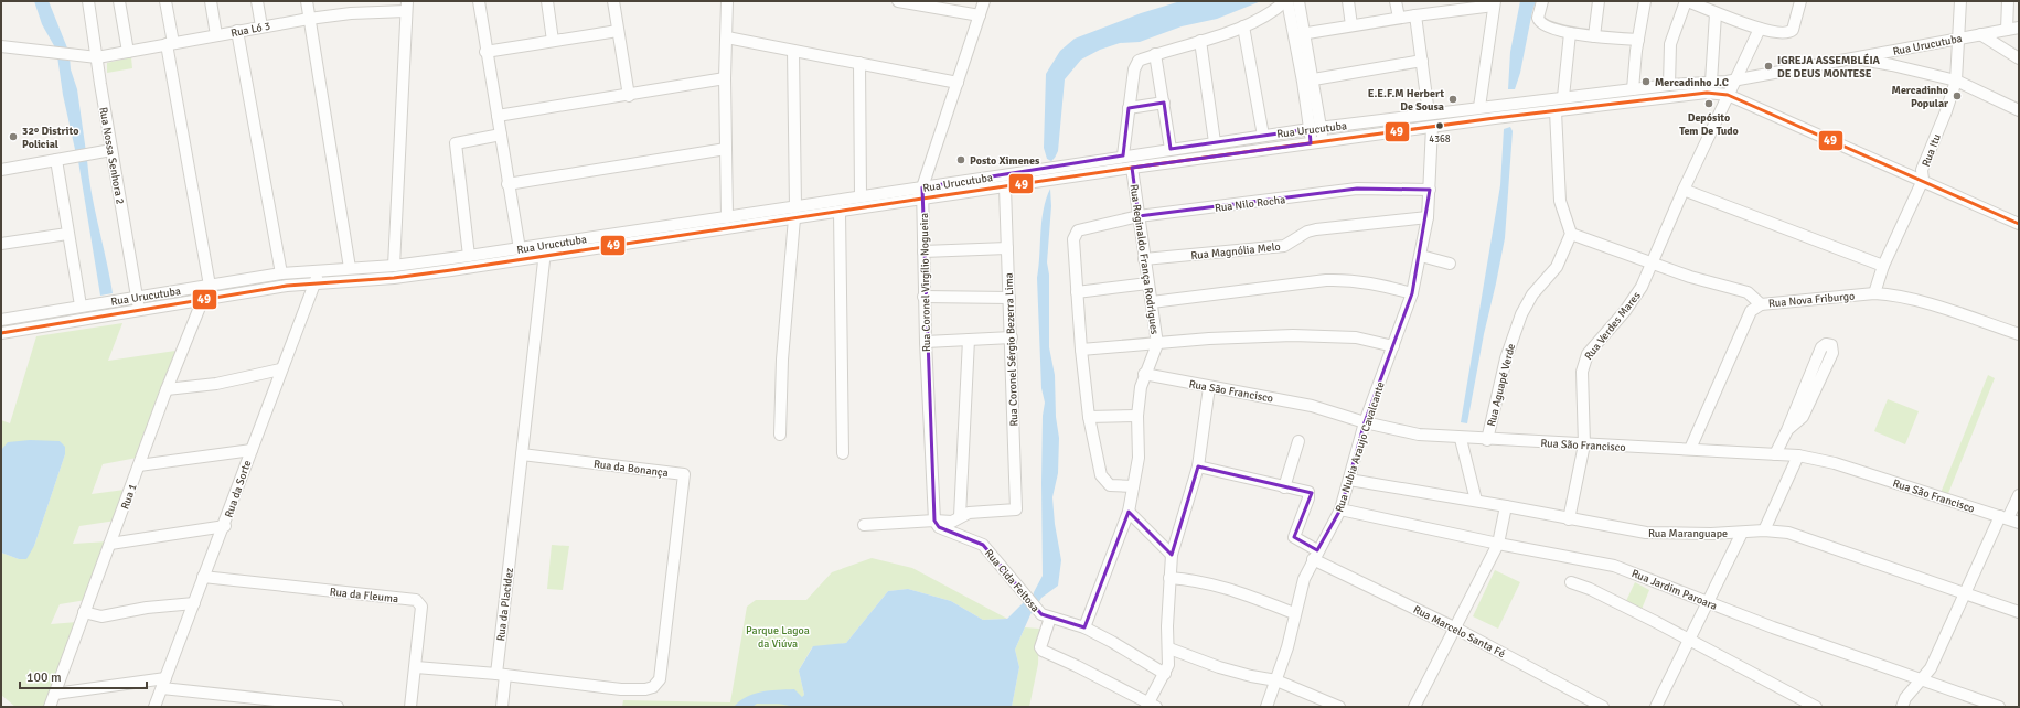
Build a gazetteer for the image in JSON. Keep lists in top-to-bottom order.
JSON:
{
  "streets": {
    "street": [
      "Rua Ló 3",
      "Rua Urucutuba",
      "Rua Itu",
      "Rua Nossa Senhora 2",
      "Rua Nilo Rocha",
      "Rua Magnólia Melo",
      "Rua Reginaldo França Rodrigues",
      "Rua Coronel Virgílio Nogueira",
      "Rua Nova Friburgo",
      "Rua Verdes Mares",
      "Rua Coronel Sérgio Bezerra Lima",
      "Rua Aguapé Verde",
      "Rua São Francisco",
      "Rua Nubia Araujo Cavalcante",
      "Rua da Bonança",
      "Rua da Sorte",
      "Rua 1",
      "Rua Maranguape",
      "Rua Cida Feitosa",
      "Rua Jardim Paroara",
      "Rua da Fleuma",
      "Rua da Placidez",
      "Rua Marcelo Santa Fé"
    ]
  },
  "crossings": [
    ["Rua Ló 3", "Rua Nossa Senhora 2"],
    ["Rua Urucutuba", "Rua Itu"],
    ["Rua Urucutuba", "Rua Nossa Senhora 2"],
    ["Rua Urucutuba", "Rua Reginaldo França Rodrigues"],
    ["Rua Urucutuba", "Rua Coronel Virgílio Nogueira"],
    ["Rua Urucutuba", "Rua Verdes Mares"],
    ["Rua Urucutuba", "Rua Coronel Sérgio Bezerra Lima"],
    ["Rua Urucutuba", "Rua Nubia Araujo Cavalcante"],
    ["Rua Urucutuba", "Rua da Sorte"],
    ["Rua Urucutuba", "Rua 1"],
    ["Rua Itu", "Rua Nova Friburgo"],
    ["Rua Nilo Rocha", "Rua Reginaldo França Rodrigues"],
    ["Rua Nilo Rocha", "Rua Nubia Araujo Cavalcante"],
    ["Rua Magnólia Melo", "Rua Reginaldo França Rodrigues"],
    ["Rua Magnólia Melo", "Rua Nubia Araujo Cavalcante"],
    ["Rua Reginaldo França Rodrigues", "Rua São Francisco"],
    ["Rua Reginaldo França Rodrigues", "Rua Cida Feitosa"],
    ["Rua Coronel Virgílio Nogueira", "Rua Cida Feitosa"],
    ["Rua Nova Friburgo", "Rua São Francisco"],
    ["Rua Verdes Mares", "Rua São Francisco"],
    ["Rua Verdes Mares", "Rua Maranguape"],
    ["Rua Aguapé Verde", "Rua São Francisco"],
    ["Rua São Francisco", "Rua Nubia Araujo Cavalcante"],
    ["Rua Nubia Araujo Cavalcante", "Rua Maranguape"],
    ["Rua Nubia Araujo Cavalcante", "Rua Jardim Paroara"],
    ["Rua Nubia Araujo Cavalcante", "Rua Marcelo Santa Fé"],
    ["Rua da Bonança", "Rua da Placidez"],
    ["Rua da Sorte", "Rua da Fleuma"]
  ],
  "parks": ["Parque Lagoa da Viúva"],
  "places": [
    "IGREJA ASSEMBLÉIA DE DEUS MONTESE",
    "Mercadinho J.C",
    "Mercadinho Popular",
    "E.E.F.M Herbert De Sousa",
    "Depósito Tem De Tudo",
    "4368",
    "32º Distrito Policial",
    "Posto Ximenes"
  ],
  "lines": ["transit line 49"],
  "scale_bar": "100 m"
}
